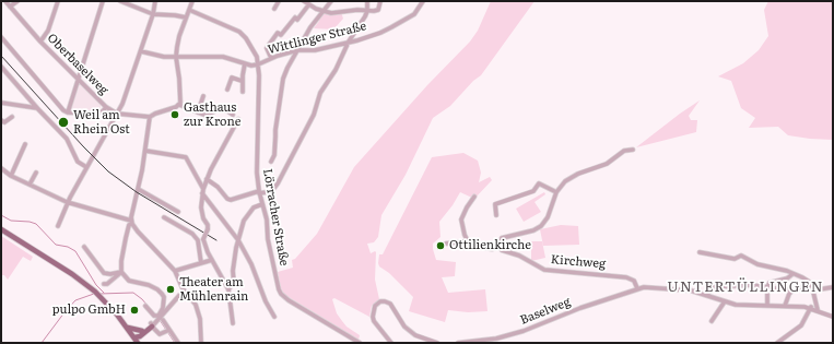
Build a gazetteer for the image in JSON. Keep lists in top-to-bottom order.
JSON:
{
  "streets": {
    "street": [
      "Wittlinger Straße",
      "Oberbaselweg",
      "Lörracher Straße",
      "Kirchweg",
      "Baselweg"
    ]
  },
  "crossings": [
    ["Wittlinger Straße", "Lörracher Straße"],
    ["Kirchweg", "Baselweg"]
  ],
  "districts": ["UNTERTÜLLINGEN"],
  "places": [
    "Gasthaus zur Krone",
    "Weil am Rhein Ost",
    "Ottilienkirche",
    "Theater am Mühlenrain",
    "pulpo GmbH"
  ]
}
